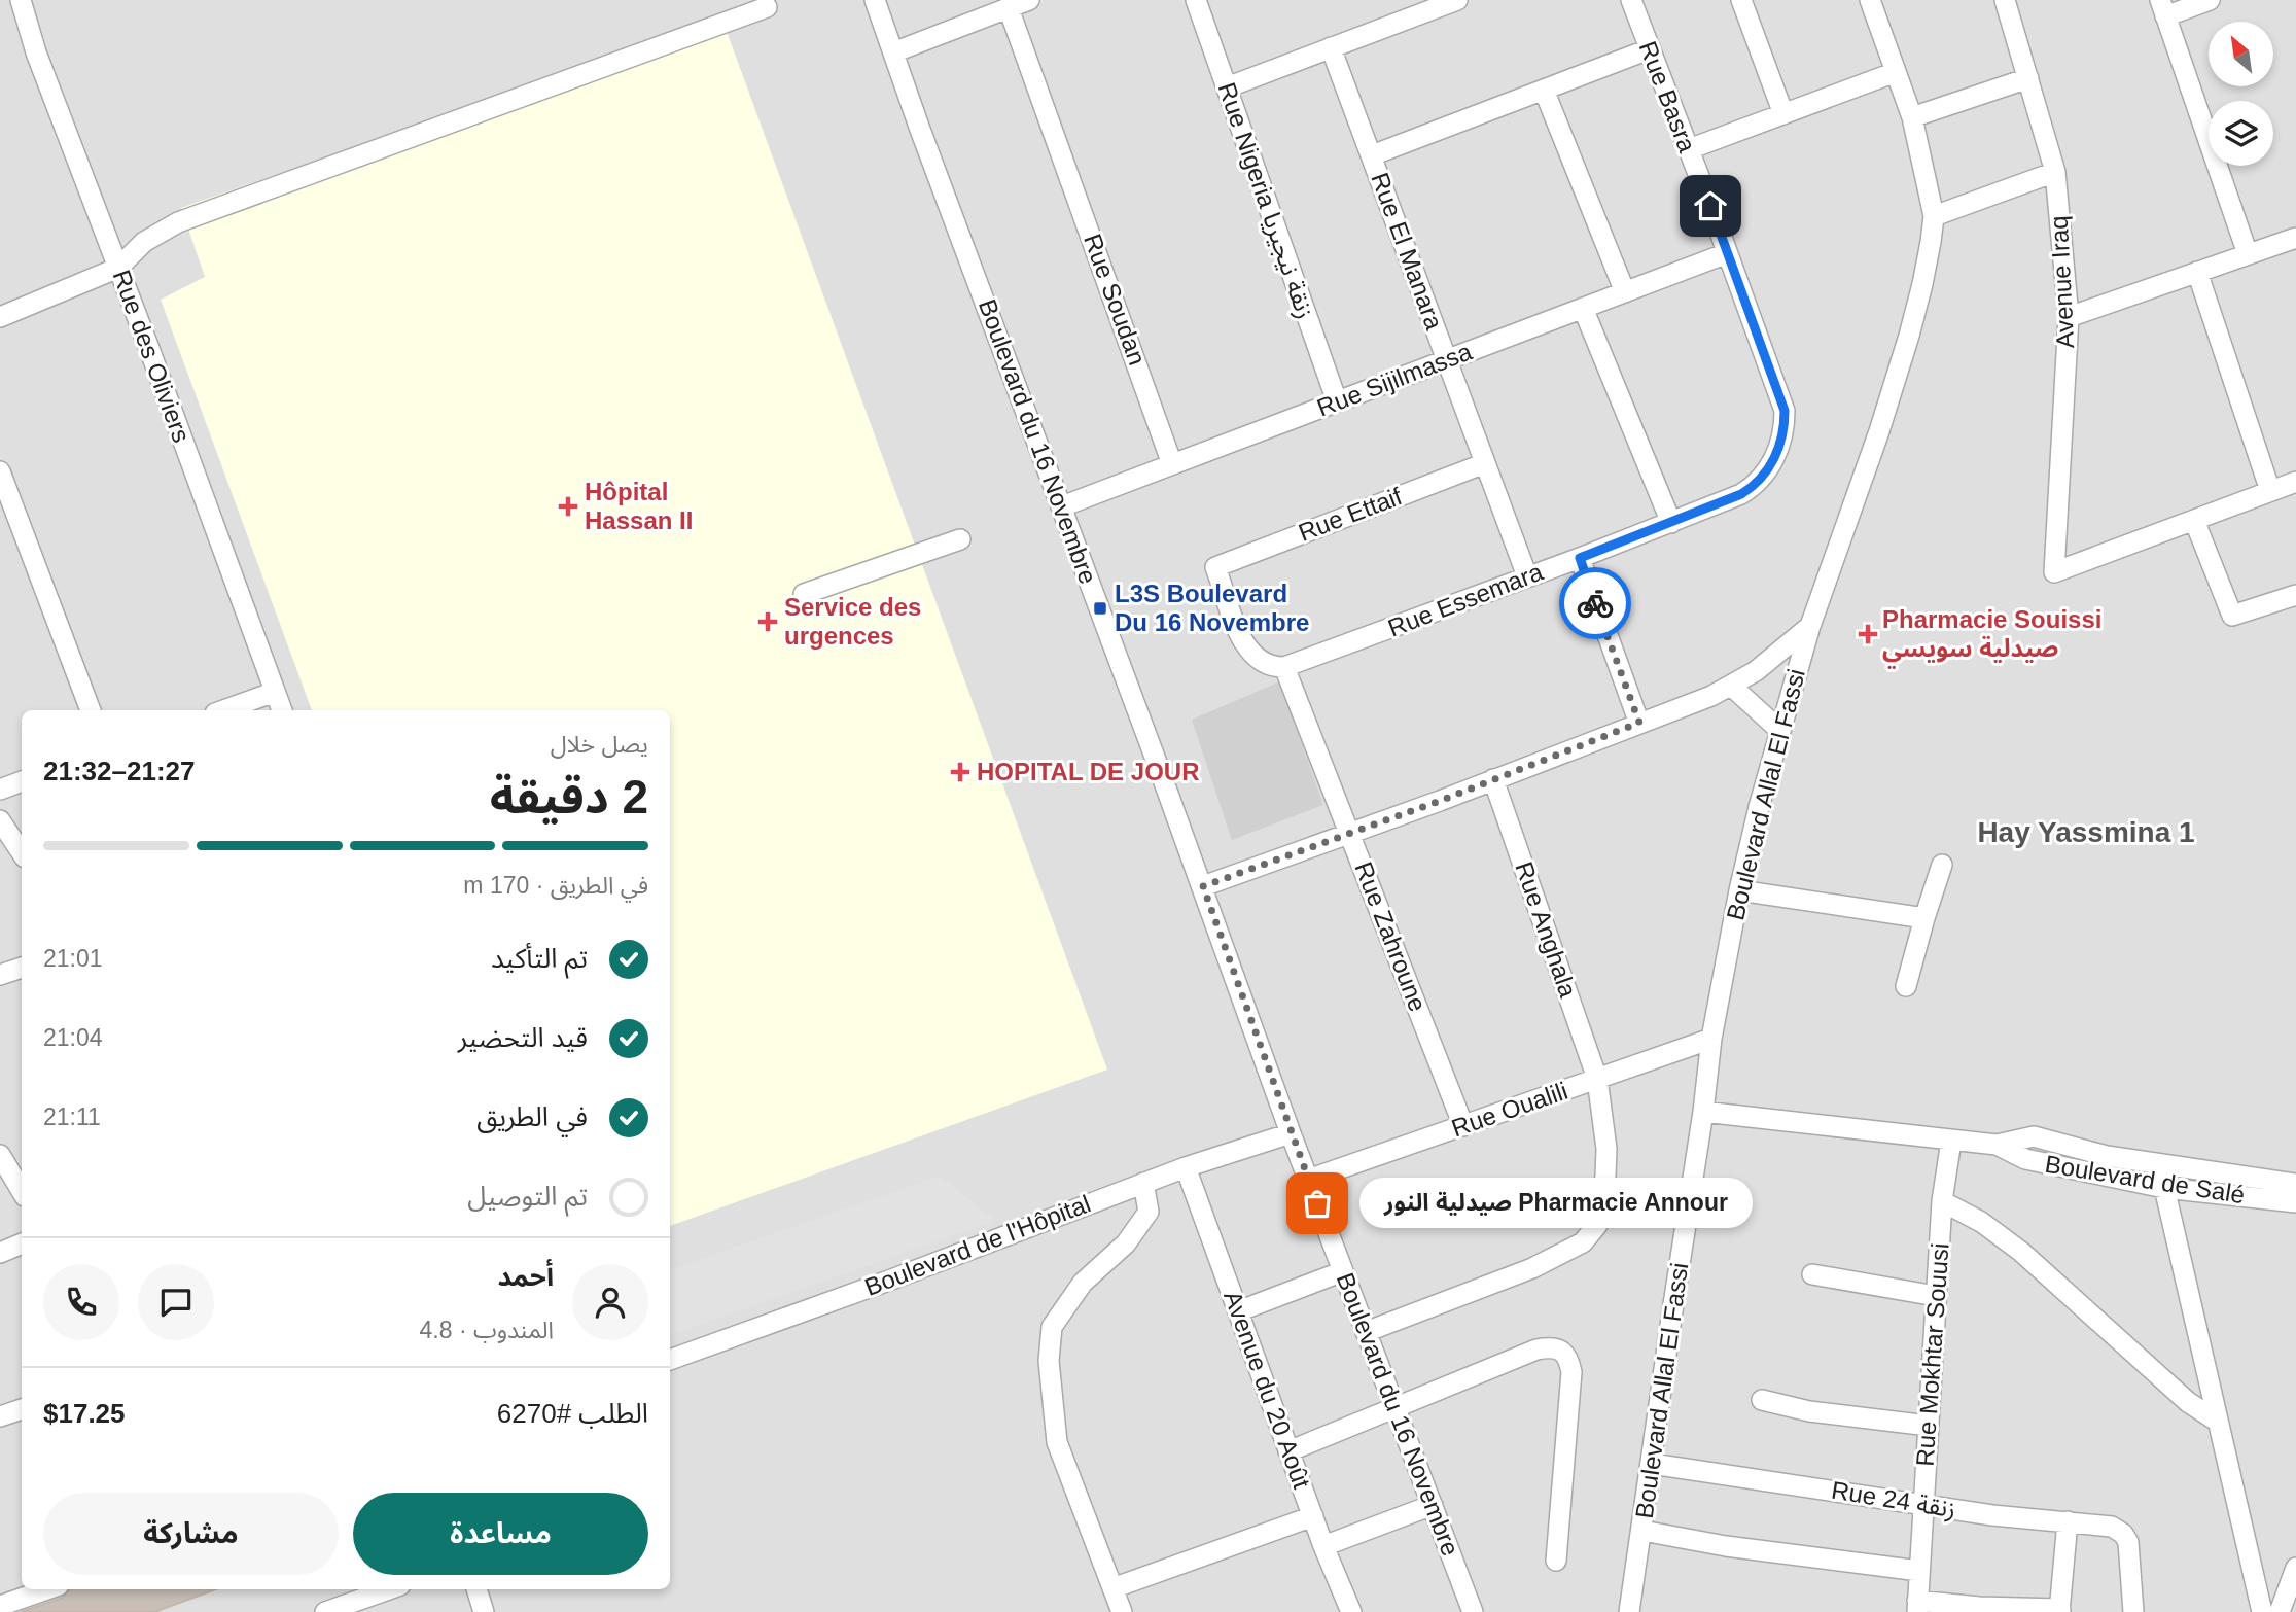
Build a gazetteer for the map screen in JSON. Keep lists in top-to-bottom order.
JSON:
{
  "streets": {
    "street": [
      "Rue Basra",
      "Rue Nigeria زنقة نيجيريا",
      "Rue El Manara",
      "Avenue Iraq",
      "Rue Soudan",
      "Rue des Oliviers",
      "Rue Sijilmassa",
      "Boulevard du 16 Novembre",
      "Rue Ettaif",
      "Rue Essemara",
      "Boulevard Allal El Fassi",
      "Rue Anghala",
      "Rue Zahroune",
      "Rue Oualili",
      "Boulevard de Salé",
      "Boulevard de l'Hôpital",
      "Rue Mokhtar Souusi",
      "Avenue du 20 Août",
      "Rue 24 زنقة"
    ]
  },
  "crossings": [
    ["Rue Basra", "Rue Sijilmassa"],
    ["Rue Basra", "Rue Essemara"],
    ["Rue Nigeria زنقة نيجيريا", "Rue Sijilmassa"],
    ["Rue El Manara", "Rue Sijilmassa"],
    ["Rue El Manara", "Rue Ettaif"],
    ["Rue El Manara", "Rue Essemara"],
    ["Rue Soudan", "Rue Sijilmassa"],
    ["Rue Sijilmassa", "Boulevard du 16 Novembre"],
    ["Boulevard du 16 Novembre", "Rue Anghala"],
    ["Boulevard du 16 Novembre", "Rue Oualili"],
    ["Boulevard du 16 Novembre", "Boulevard de l'Hôpital"],
    ["Rue Ettaif", "Rue Essemara"],
    ["Rue Ettaif", "Rue Zahroune"],
    ["Rue Essemara", "Rue Zahroune"],
    ["Boulevard Allal El Fassi", "Rue Oualili"],
    ["Boulevard Allal El Fassi", "Boulevard de Salé"],
    ["Boulevard Allal El Fassi", "Rue 24 زنقة"],
    ["Rue Anghala", "Rue Oualili"],
    ["Rue Zahroune", "Rue Oualili"],
    ["Boulevard de Salé", "Rue Mokhtar Souusi"],
    ["Boulevard de l'Hôpital", "Avenue du 20 Août"],
    ["Rue Mokhtar Souusi", "Rue 24 زنقة"]
  ],
  "districts": ["Hay Yassmina 1"],
  "places": {
    "health": [
      "Hôpital Hassan II",
      "Service des urgences",
      "Pharmacie Souissi صيدلية سويسي",
      "HOPITAL DE JOUR"
    ],
    "transit": ["L3S Boulevard Du 16 Novembre"],
    "other": ["Pharmacie Annour صيدلية النور"]
  },
  "north": "top left",
  "page": {
    "heading": ["2 دقيقة", "يصل خلال", "21:27–21:32"],
    "panel": [
      "أحمد",
      "المندوب · 4.8",
      "الطلب #6270",
      "$17.25"
    ],
    "bar": "في الطريق · 170 m",
    "list": [
      ["تم التأكيد", "21:01"],
      ["قيد التحضير", "21:04"],
      ["في الطريق", "21:11"],
      "تم التوصيل"
    ],
    "bubble": "Pharmacie Annour صيدلية النور",
    "buttons": ["مساعدة", "مشاركة"]
  }
}
